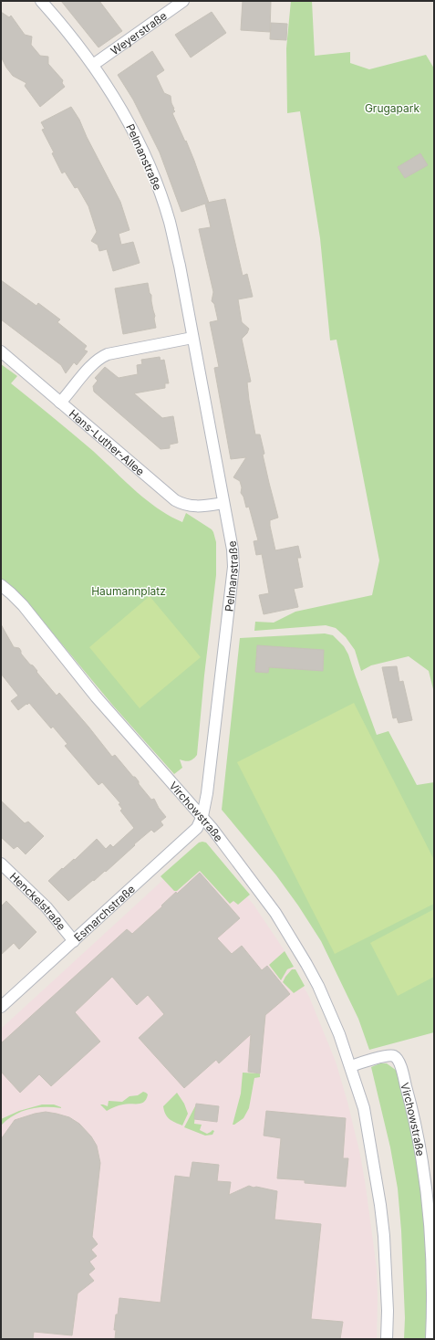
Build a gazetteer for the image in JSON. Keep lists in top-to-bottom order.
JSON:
{
  "streets": {
    "street": [
      "Weyerstraße",
      "Pelmanstraße",
      "Hans-Luther-Allee",
      "Virchowstraße",
      "Henckelstraße",
      "Esmarchstraße"
    ]
  },
  "crossings": [
    ["Weyerstraße", "Pelmanstraße"],
    ["Pelmanstraße", "Hans-Luther-Allee"],
    ["Pelmanstraße", "Virchowstraße"],
    ["Pelmanstraße", "Esmarchstraße"],
    ["Virchowstraße", "Esmarchstraße"],
    ["Henckelstraße", "Esmarchstraße"]
  ],
  "parks": ["Grugapark", "Haumannplatz"]
}
